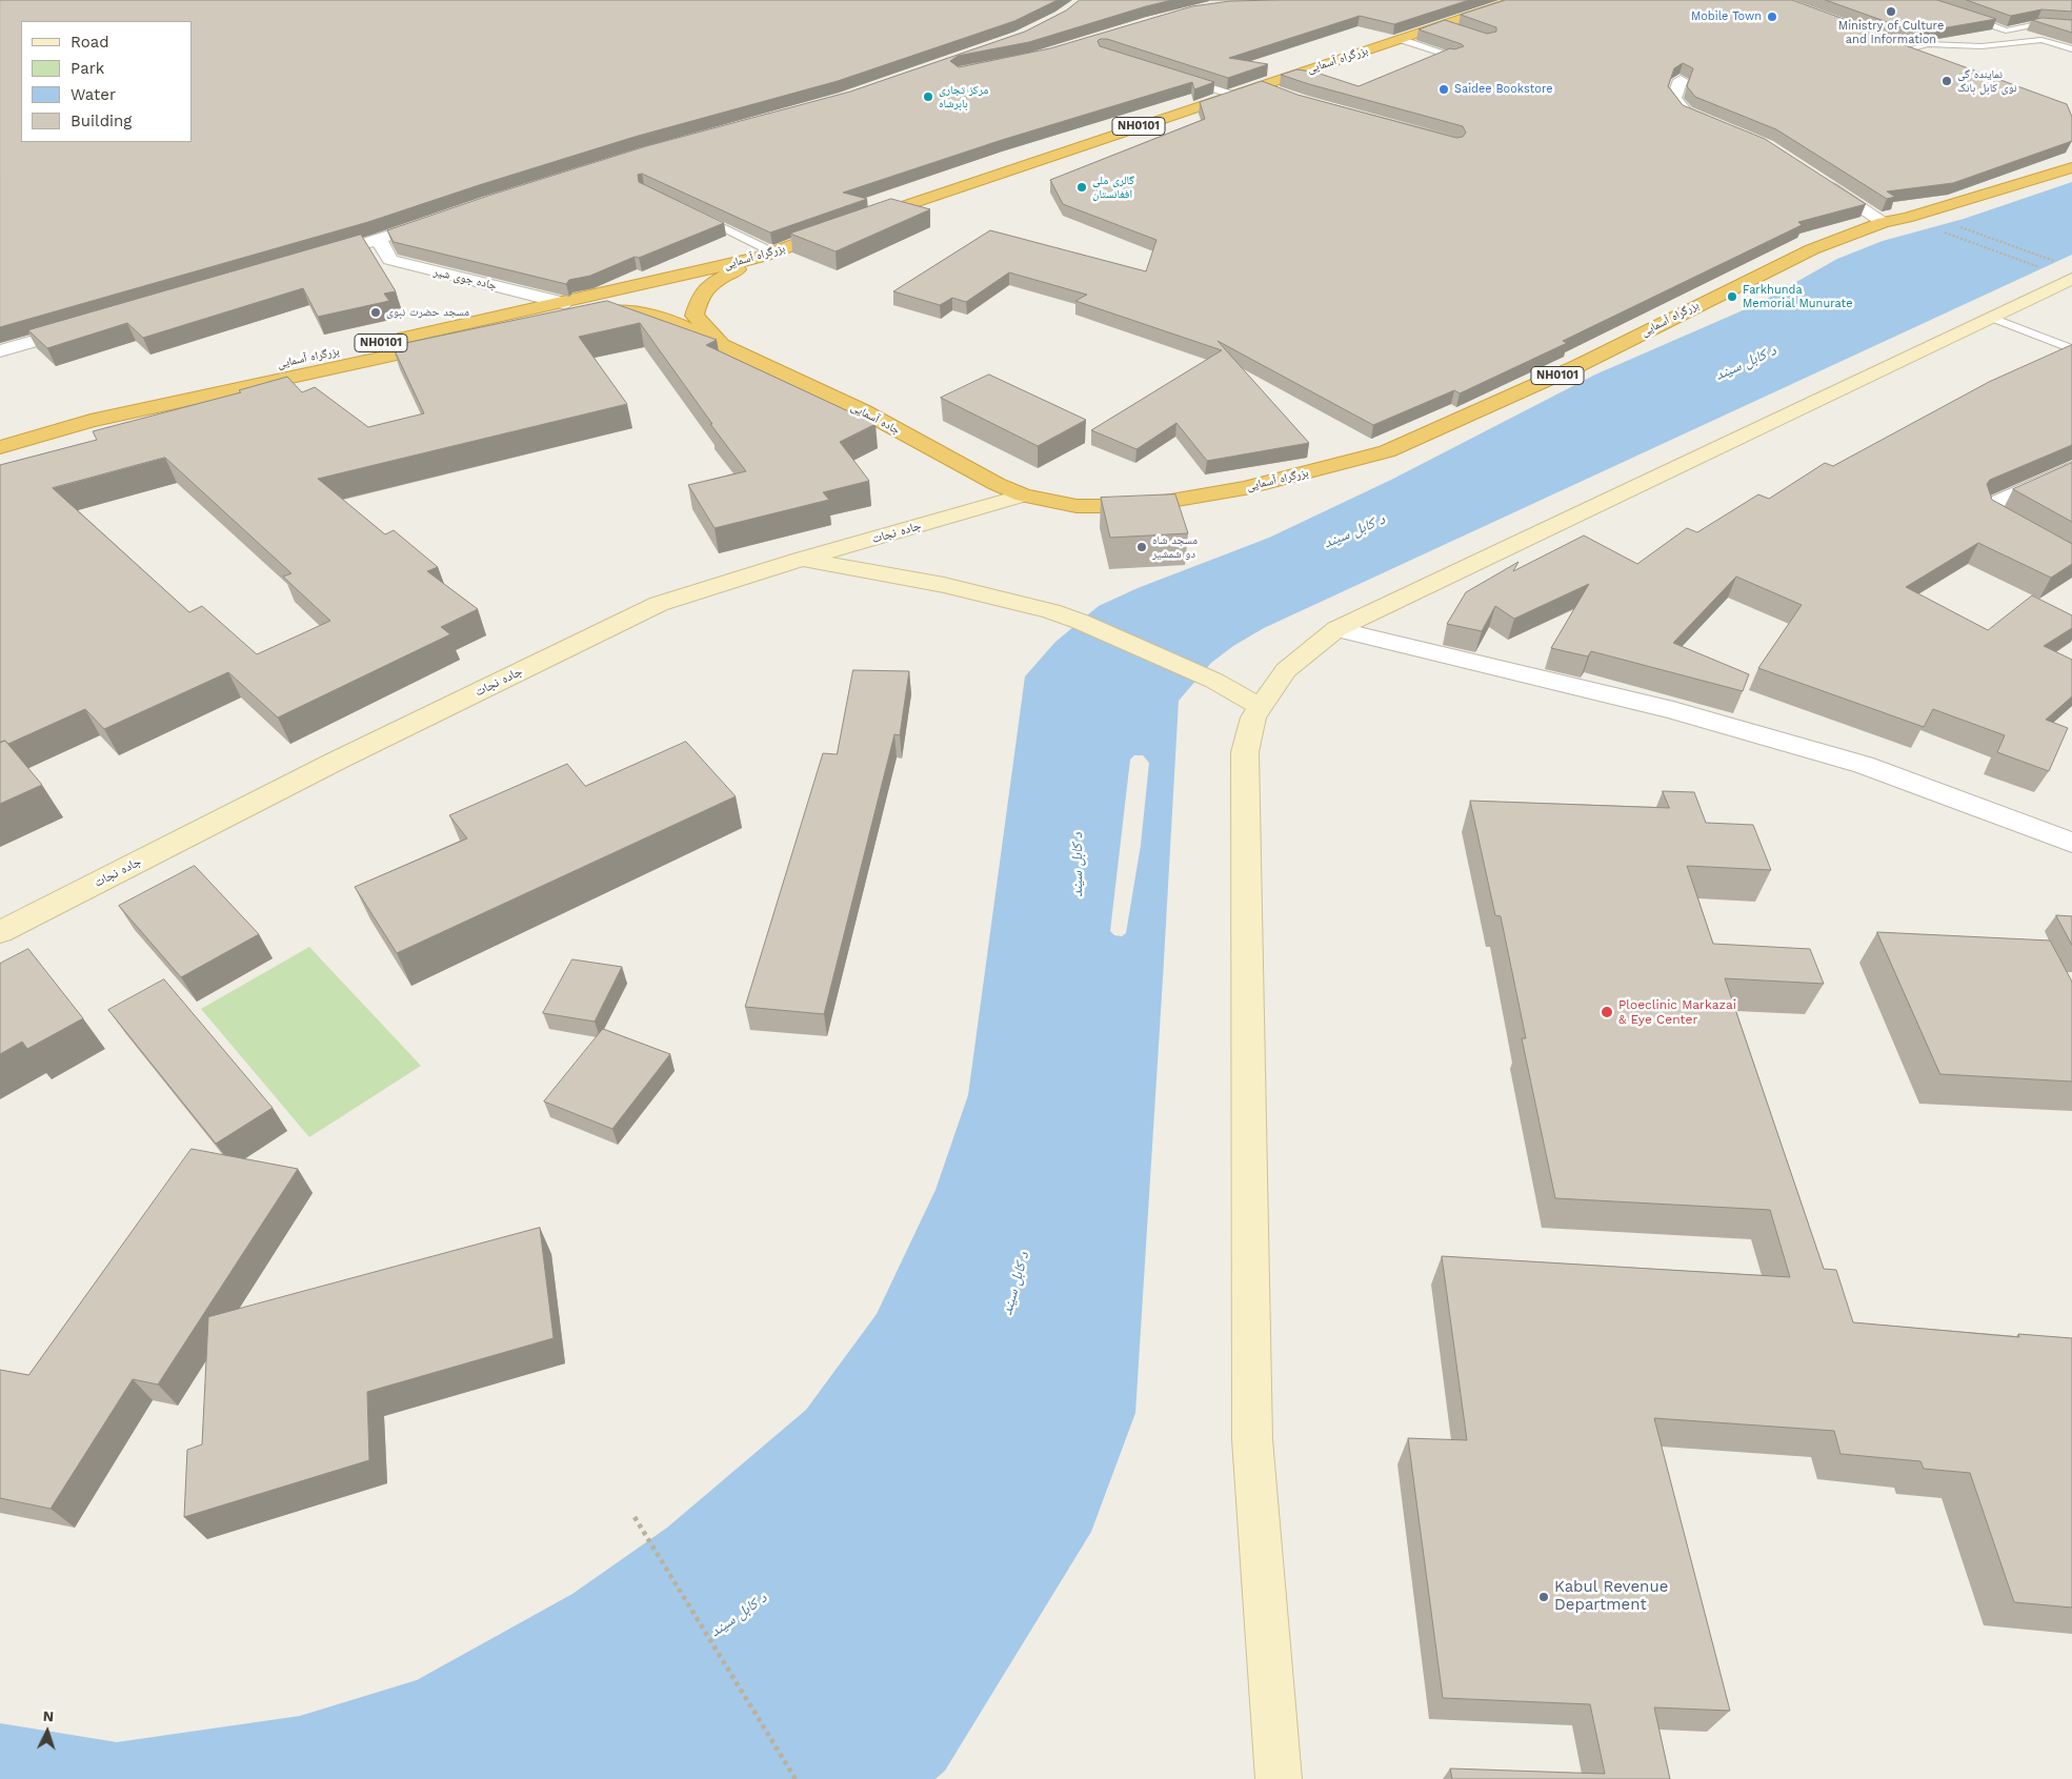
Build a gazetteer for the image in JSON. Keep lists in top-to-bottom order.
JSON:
{
  "streets": {
    "highway": ["بزرگراه آسمایی", "NH0101", "جاده آسمایی"],
    "main road": ["جاده نجات"],
    "street": ["جاده جوی شیر"]
  },
  "crossings": [
    ["بزرگراه آسمایی", "جاده جوی شیر"],
    ["بزرگراه آسمایی", "جاده آسمایی"],
    ["بزرگراه آسمایی", "جاده نجات"],
    ["جاده آسمایی", "جاده نجات"]
  ],
  "water": ["د کابل سيند"],
  "places": [
    "Ministry of Culture and Information",
    "Mobile Town",
    "نماینده گی نوی کابل بانک",
    "Saidee Bookstore",
    "مرکز تجاری بابرشاه",
    "گالری ملی افغانستان",
    "Farkhunda Memorial Munurate",
    "مسجد حضرت نبوی",
    "مسجد شاه دو شمشیر",
    "Ploeclinic Markazai & Eye Center",
    "Kabul Revenue Department"
  ],
  "legend": [
    "Road",
    "Park",
    "Water",
    "Building"
  ],
  "north": "top"
}
